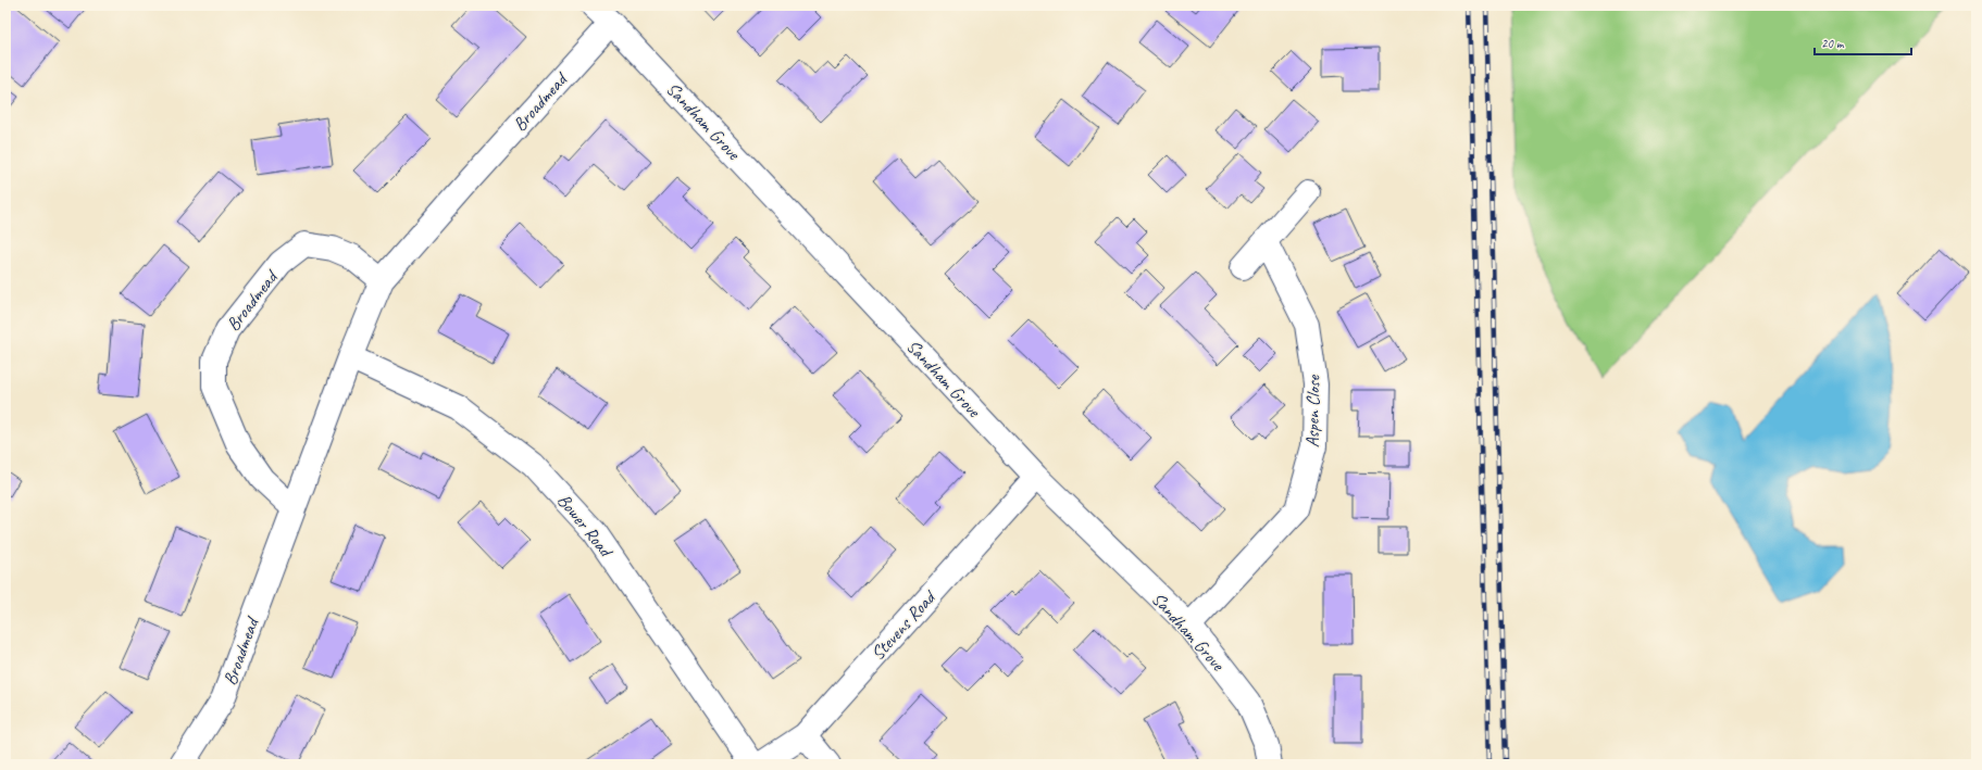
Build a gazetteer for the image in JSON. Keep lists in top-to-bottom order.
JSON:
{
  "streets": {
    "street": [
      "Broadmead",
      "Sandham Grove",
      "Aspen Close",
      "Bower Road",
      "Stevens Road"
    ]
  },
  "crossings": [
    ["Broadmead", "Sandham Grove"],
    ["Broadmead", "Bower Road"],
    ["Sandham Grove", "Aspen Close"],
    ["Sandham Grove", "Stevens Road"]
  ],
  "scale_bar": "20 m"
}
